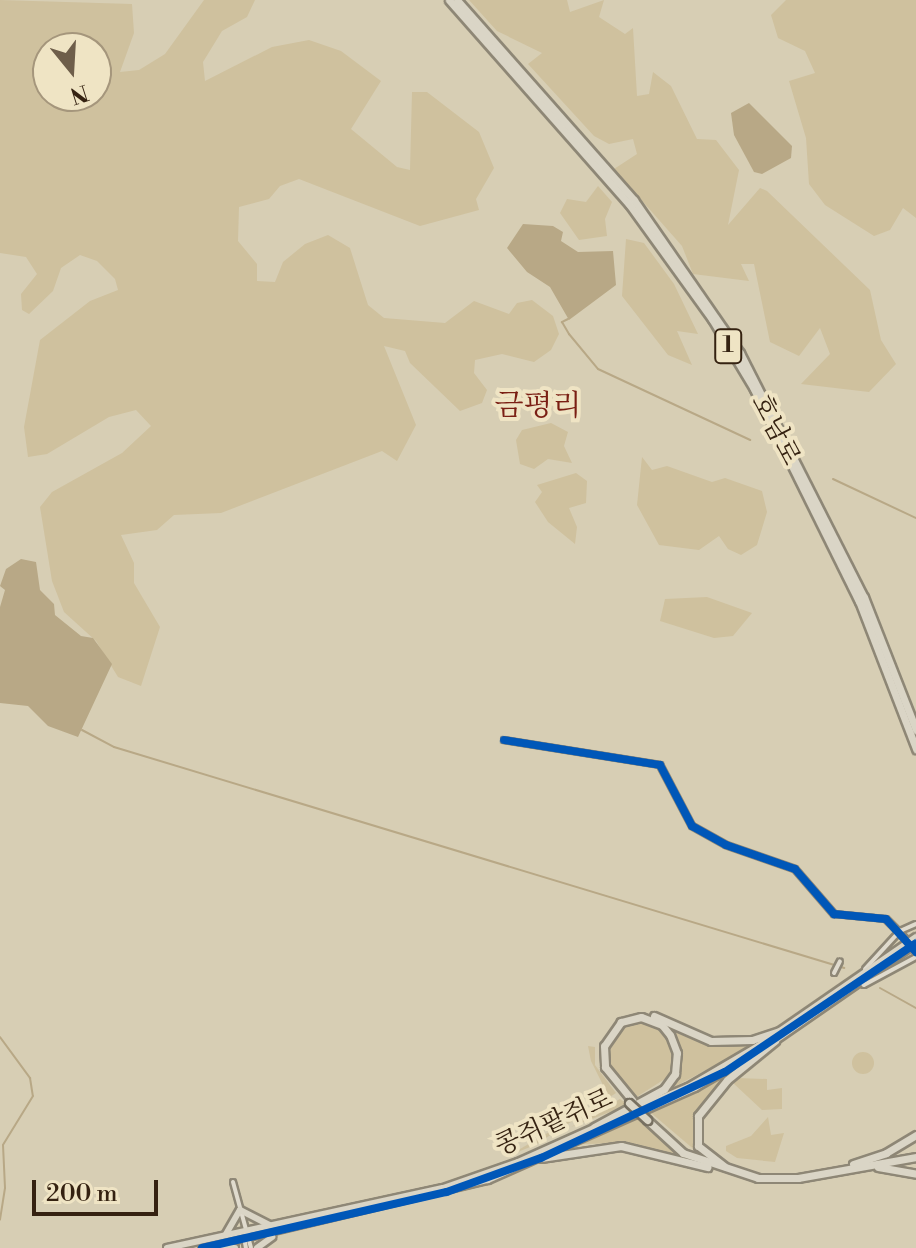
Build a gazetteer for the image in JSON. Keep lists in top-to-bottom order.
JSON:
{
  "streets": {
    "highway": ["1", "호남로"],
    "main road": ["콩쥐팥쥐로"]
  },
  "districts": ["금평리"],
  "scale_bar": "200 m",
  "north": "bottom"
}
